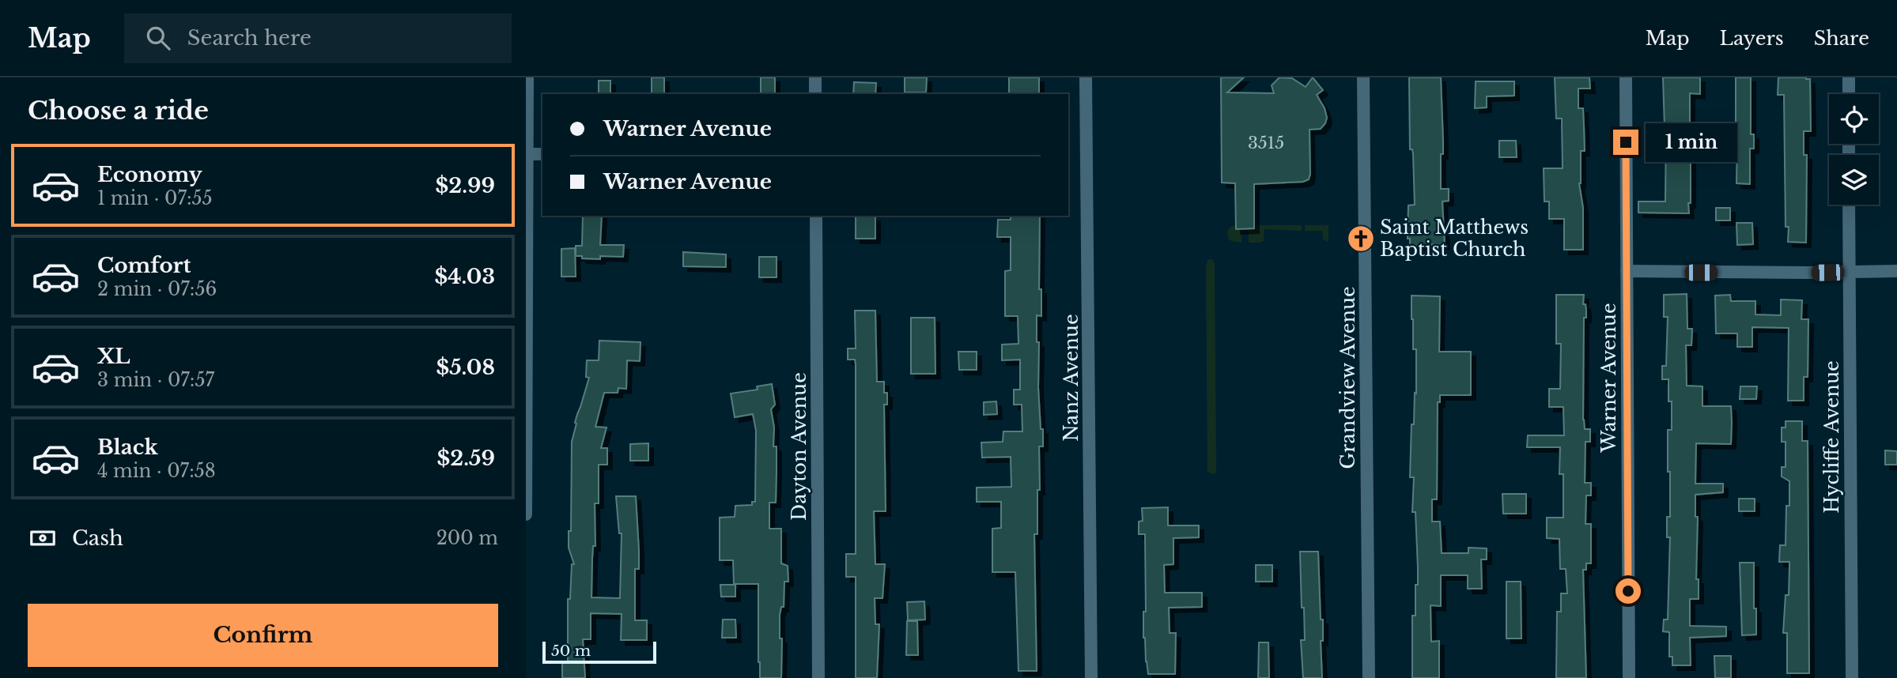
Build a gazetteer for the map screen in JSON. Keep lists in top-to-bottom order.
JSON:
{
  "streets": {
    "street": [
      "Nanz Avenue",
      "Grandview Avenue",
      "Warner Avenue",
      "Hycliffe Avenue",
      "Dayton Avenue"
    ]
  },
  "places": {
    "church": ["Saint Matthews Baptist Church"]
  },
  "house_numbers": ["3515"],
  "scale_bar": "50 m",
  "page": {
    "header": "Map",
    "search": "Search here",
    "nav": ["Map", "Layers", "Share"],
    "heading": "Choose a ride",
    "banner": ["Warner Avenue", "Warner Avenue"],
    "bubble": "1 min",
    "list": [
      {
        "name": "Economy",
        "note": "1 min · 07:55",
        "value": "$2.99"
      },
      {
        "name": "Comfort",
        "note": "2 min · 07:56",
        "value": "$4.03"
      },
      {
        "name": "XL",
        "note": "3 min · 07:57",
        "value": "$5.08"
      },
      {
        "name": "Black",
        "note": "4 min · 07:58",
        "value": "$2.59"
      }
    ],
    "pay": ["Cash", "200 m"],
    "buttons": "Confirm",
    "scale": "50 m"
  }
}
